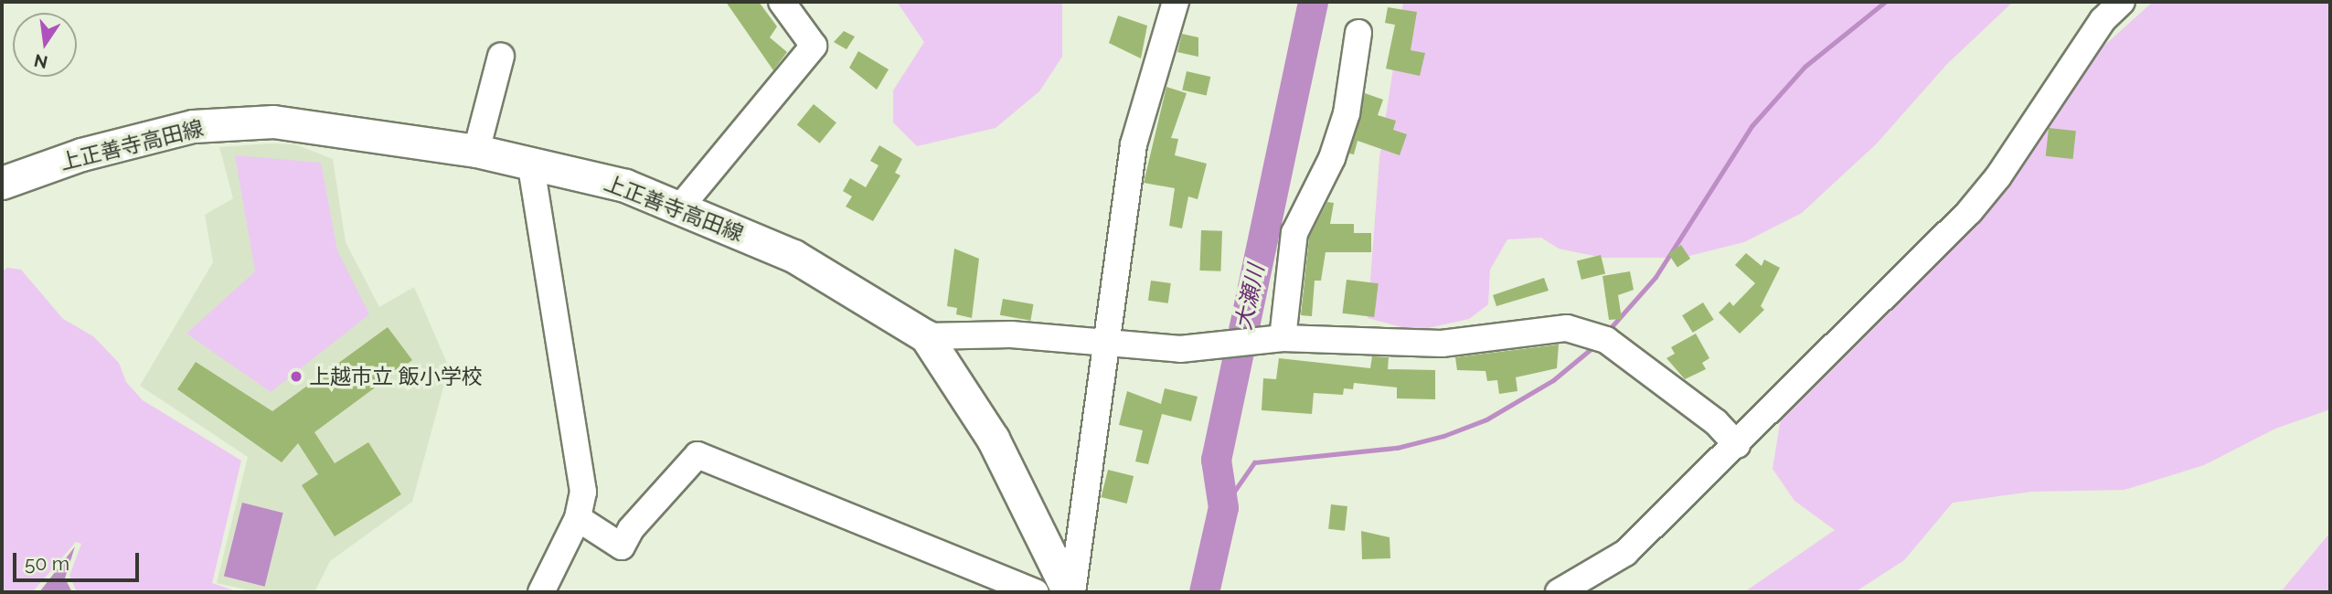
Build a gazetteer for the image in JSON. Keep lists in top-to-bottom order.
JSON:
{
  "streets": {
    "main road": ["上正善寺高田線"]
  },
  "water": ["大瀬川"],
  "places": ["上越市立 飯小学校"],
  "scale_bar": "50 m",
  "north": "bottom"
}
